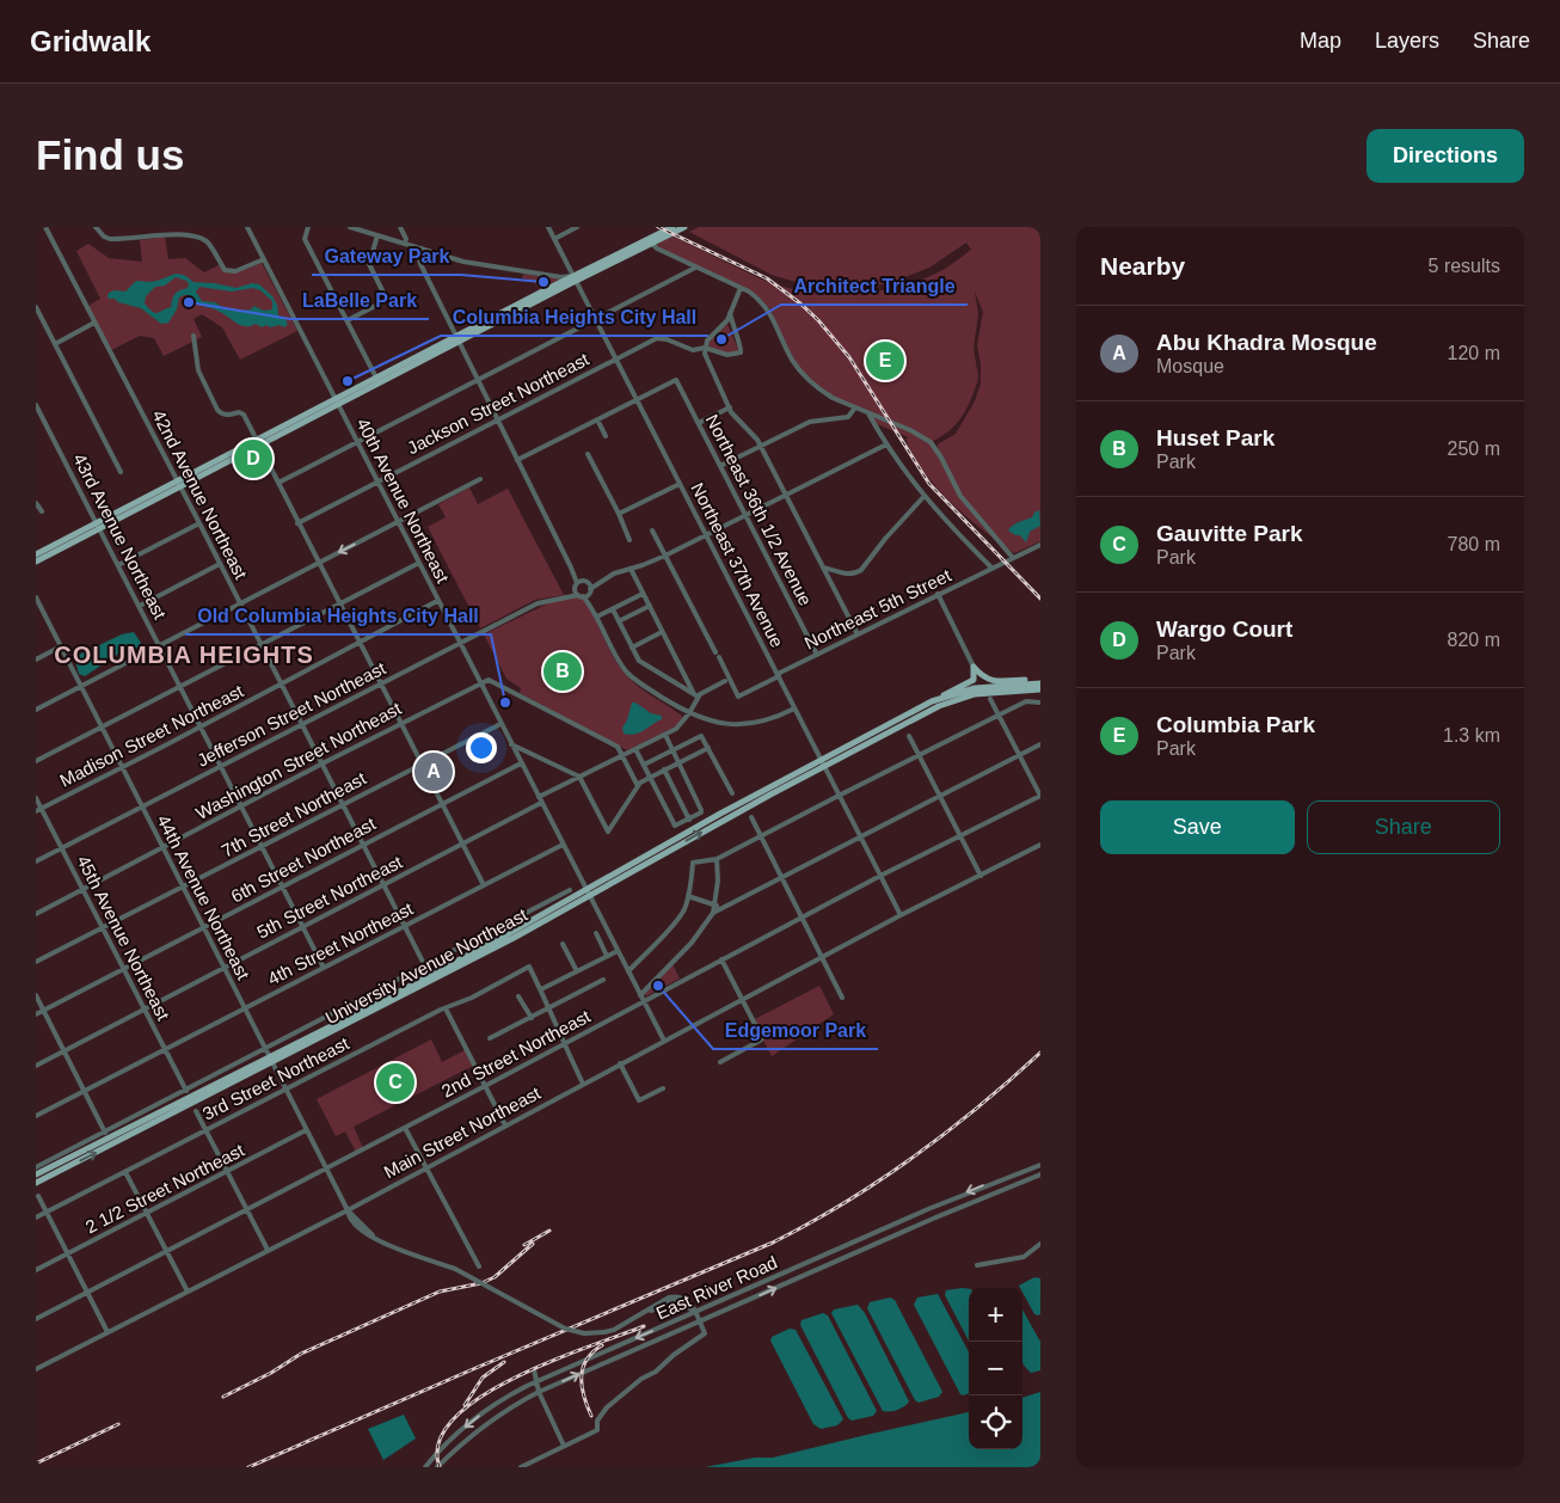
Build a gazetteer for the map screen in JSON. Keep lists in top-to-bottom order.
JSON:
{
  "streets": {
    "main road": ["University Avenue Northeast"],
    "street": [
      "Jackson Street Northeast",
      "42nd Avenue Northeast",
      "40th Avenue Northeast",
      "Northeast 36th 1/2 Avenue",
      "43rd Avenue Northeast",
      "Northeast 37th Avenue",
      "Northeast 5th Street",
      "Jefferson Street Northeast",
      "Madison Street Northeast",
      "Washington Street Northeast",
      "7th Street Northeast",
      "6th Street Northeast",
      "44th Avenue Northeast",
      "5th Street Northeast",
      "45th Avenue Northeast",
      "4th Street Northeast",
      "2nd Street Northeast",
      "3rd Street Northeast",
      "Main Street Northeast",
      "2 1/2 Street Northeast",
      "East River Road"
    ]
  },
  "crossings": [
    ["Jackson Street Northeast", "40th Avenue Northeast"],
    ["Jackson Street Northeast", "Northeast 37th Avenue"],
    ["42nd Avenue Northeast", "Jefferson Street Northeast"],
    ["42nd Avenue Northeast", "Madison Street Northeast"],
    ["42nd Avenue Northeast", "Washington Street Northeast"],
    ["42nd Avenue Northeast", "7th Street Northeast"],
    ["42nd Avenue Northeast", "6th Street Northeast"],
    ["42nd Avenue Northeast", "5th Street Northeast"],
    ["42nd Avenue Northeast", "4th Street Northeast"],
    ["42nd Avenue Northeast", "University Avenue Northeast"],
    ["40th Avenue Northeast", "Jefferson Street Northeast"],
    ["40th Avenue Northeast", "Madison Street Northeast"],
    ["40th Avenue Northeast", "Washington Street Northeast"],
    ["40th Avenue Northeast", "7th Street Northeast"],
    ["40th Avenue Northeast", "6th Street Northeast"],
    ["40th Avenue Northeast", "5th Street Northeast"],
    ["40th Avenue Northeast", "4th Street Northeast"],
    ["40th Avenue Northeast", "University Avenue Northeast"],
    ["40th Avenue Northeast", "2nd Street Northeast"],
    ["40th Avenue Northeast", "Main Street Northeast"],
    ["Northeast 36th 1/2 Avenue", "Northeast 37th Avenue"],
    ["Northeast 36th 1/2 Avenue", "Northeast 5th Street"],
    ["Northeast 36th 1/2 Avenue", "Jefferson Street Northeast"],
    ["43rd Avenue Northeast", "Jefferson Street Northeast"],
    ["43rd Avenue Northeast", "Madison Street Northeast"],
    ["43rd Avenue Northeast", "Washington Street Northeast"],
    ["43rd Avenue Northeast", "7th Street Northeast"],
    ["43rd Avenue Northeast", "6th Street Northeast"],
    ["43rd Avenue Northeast", "5th Street Northeast"],
    ["43rd Avenue Northeast", "4th Street Northeast"],
    ["Northeast 37th Avenue", "Northeast 5th Street"],
    ["Northeast 37th Avenue", "Jefferson Street Northeast"],
    ["Northeast 37th Avenue", "University Avenue Northeast"],
    ["Northeast 37th Avenue", "2nd Street Northeast"],
    ["Northeast 37th Avenue", "Main Street Northeast"],
    ["Jefferson Street Northeast", "44th Avenue Northeast"],
    ["Jefferson Street Northeast", "45th Avenue Northeast"],
    ["Madison Street Northeast", "44th Avenue Northeast"],
    ["Madison Street Northeast", "45th Avenue Northeast"],
    ["Washington Street Northeast", "44th Avenue Northeast"],
    ["Washington Street Northeast", "45th Avenue Northeast"],
    ["7th Street Northeast", "44th Avenue Northeast"],
    ["7th Street Northeast", "45th Avenue Northeast"],
    ["6th Street Northeast", "44th Avenue Northeast"],
    ["6th Street Northeast", "45th Avenue Northeast"],
    ["44th Avenue Northeast", "5th Street Northeast"],
    ["44th Avenue Northeast", "4th Street Northeast"],
    ["44th Avenue Northeast", "University Avenue Northeast"],
    ["44th Avenue Northeast", "2nd Street Northeast"],
    ["44th Avenue Northeast", "3rd Street Northeast"],
    ["44th Avenue Northeast", "Main Street Northeast"],
    ["44th Avenue Northeast", "2 1/2 Street Northeast"],
    ["44th Avenue Northeast", "East River Road"],
    ["5th Street Northeast", "45th Avenue Northeast"],
    ["45th Avenue Northeast", "4th Street Northeast"],
    ["45th Avenue Northeast", "University Avenue Northeast"]
  ],
  "districts": ["COLUMBIA HEIGHTS"],
  "places": [
    "Gateway Park",
    "LaBelle Park",
    "Architect Triangle",
    "Columbia Heights City Hall",
    "Old Columbia Heights City Hall",
    "Edgemoor Park"
  ],
  "page": {
    "header": "Gridwalk",
    "nav": ["Map", "Layers", "Share"],
    "buttons": [
      "Directions",
      ["Save", "Share"]
    ],
    "title": "Find us",
    "heading": ["Nearby", "5 results"],
    "list": [
      {
        "mark": "A",
        "name": "Abu Khadra Mosque",
        "note": "Mosque",
        "value": "120 m"
      },
      {
        "mark": "B",
        "name": "Huset Park",
        "note": "Park",
        "value": "250 m"
      },
      {
        "mark": "C",
        "name": "Gauvitte Park",
        "note": "Park",
        "value": "780 m"
      },
      {
        "mark": "D",
        "name": "Wargo Court",
        "note": "Park",
        "value": "820 m"
      },
      {
        "mark": "E",
        "name": "Columbia Park",
        "note": "Park",
        "value": "1.3 km"
      }
    ],
    "pins": [
      "E",
      "D",
      "B",
      "A",
      "C"
    ],
    "map_buttons": ["+", "−"]
  }
}
